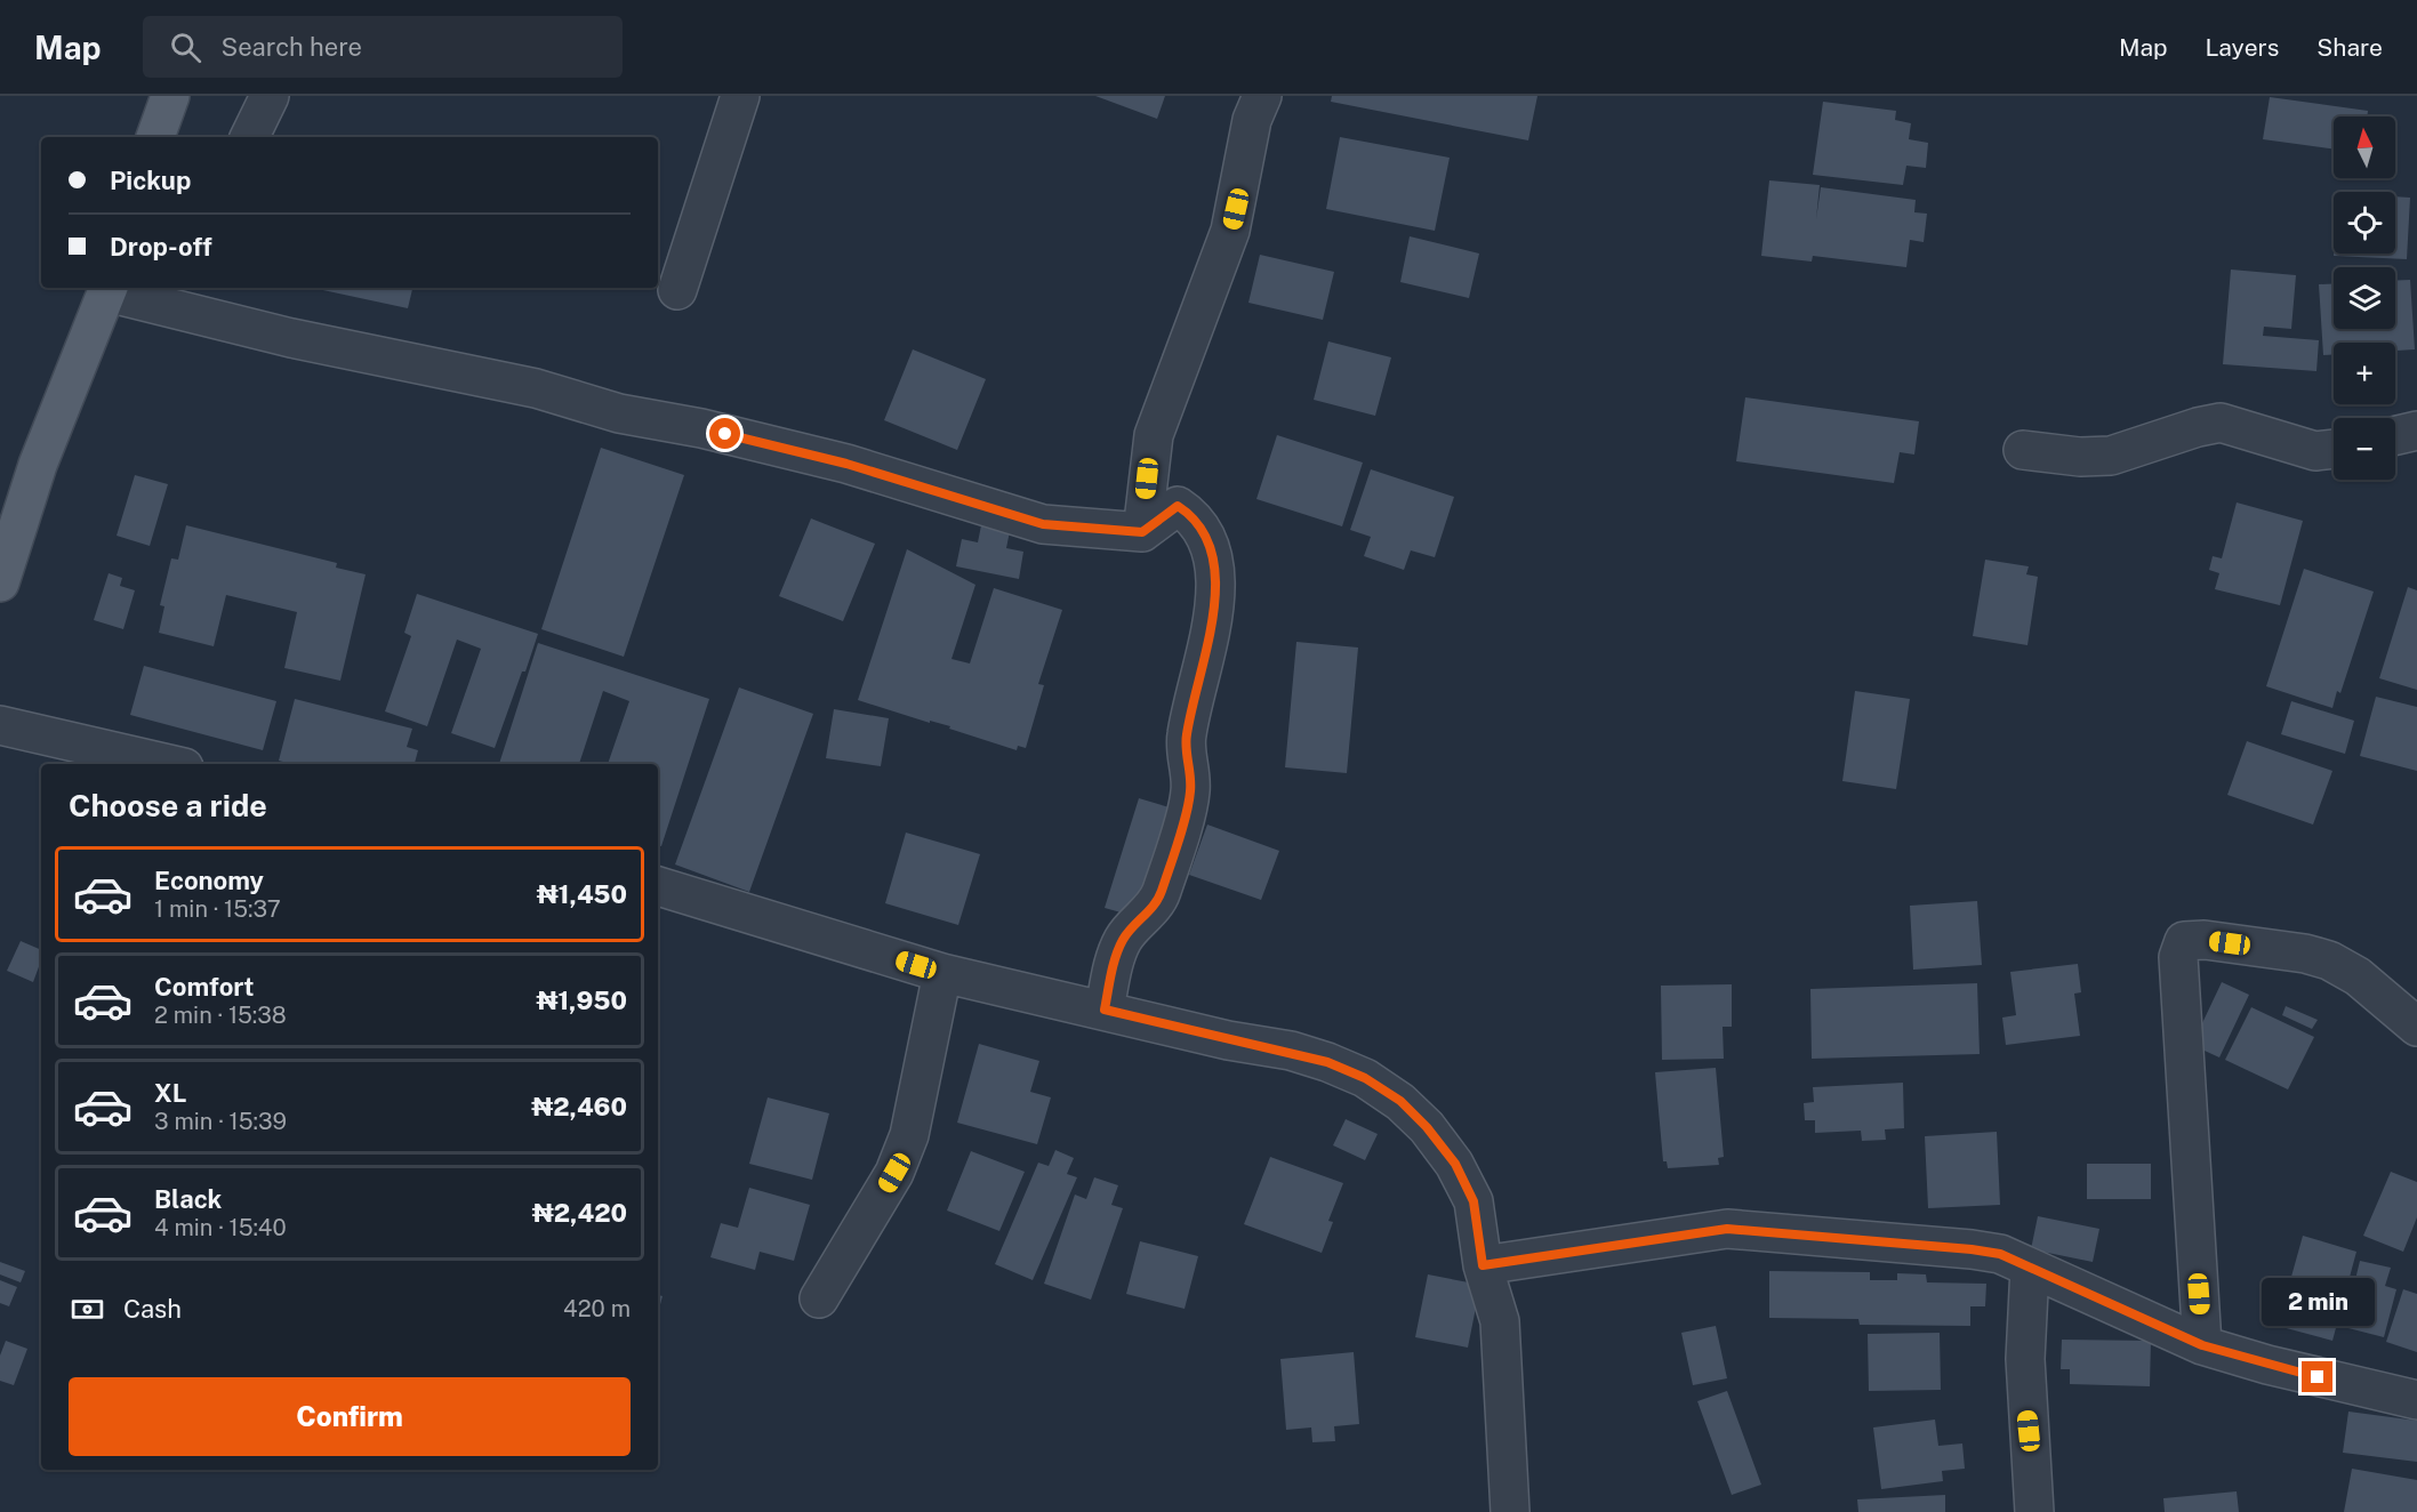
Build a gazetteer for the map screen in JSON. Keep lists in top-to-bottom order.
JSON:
{
  "north": "top",
  "page": {
    "header": "Map",
    "search": "Search here",
    "nav": ["Map", "Layers", "Share"],
    "map_buttons": ["+", "−"],
    "banner": ["Pickup", "Drop-off"],
    "heading": "Choose a ride",
    "list": [
      {
        "name": "Economy",
        "note": "1 min · 15:37",
        "value": "₦1,450"
      },
      {
        "name": "Comfort",
        "note": "2 min · 15:38",
        "value": "₦1,950"
      },
      {
        "name": "XL",
        "note": "3 min · 15:39",
        "value": "₦2,460"
      },
      {
        "name": "Black",
        "note": "4 min · 15:40",
        "value": "₦2,420"
      }
    ],
    "pay": ["Cash", "420 m"],
    "bubble": "2 min",
    "buttons": "Confirm"
  }
}
